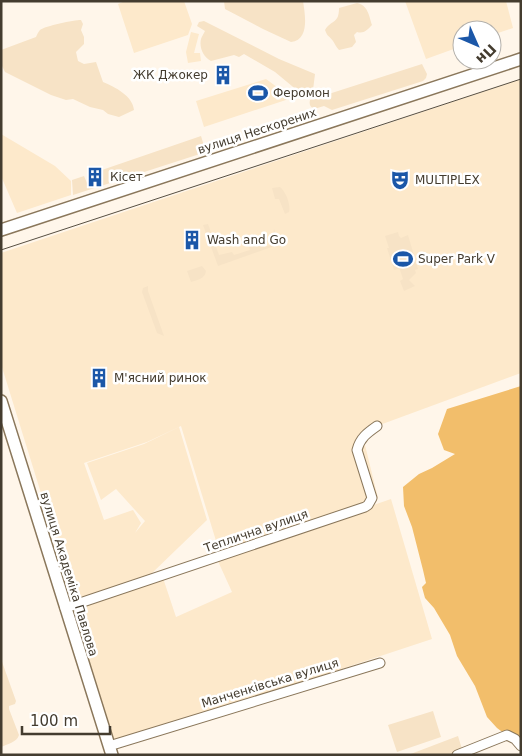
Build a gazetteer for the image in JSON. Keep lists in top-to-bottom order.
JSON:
{
  "streets": {
    "main road": ["вулиця Нескорених", "вулиця Академіка Павлова"],
    "street": ["Теплична вулиця", "Манченківська вулиця"]
  },
  "crossings": [
    ["Теплична вулиця", "вулиця Академіка Павлова"],
    ["вулиця Академіка Павлова", "Манченківська вулиця"]
  ],
  "places": {
    "building": [
      "ЖК Джокер",
      "Кісет",
      "Wash and Go",
      "М'ясний ринок"
    ],
    "sports": ["Феромон", "Super Park V"],
    "theatre": ["MULTIPLEX"]
  },
  "scale_bar": "100 m",
  "north": "bottom right"
}
